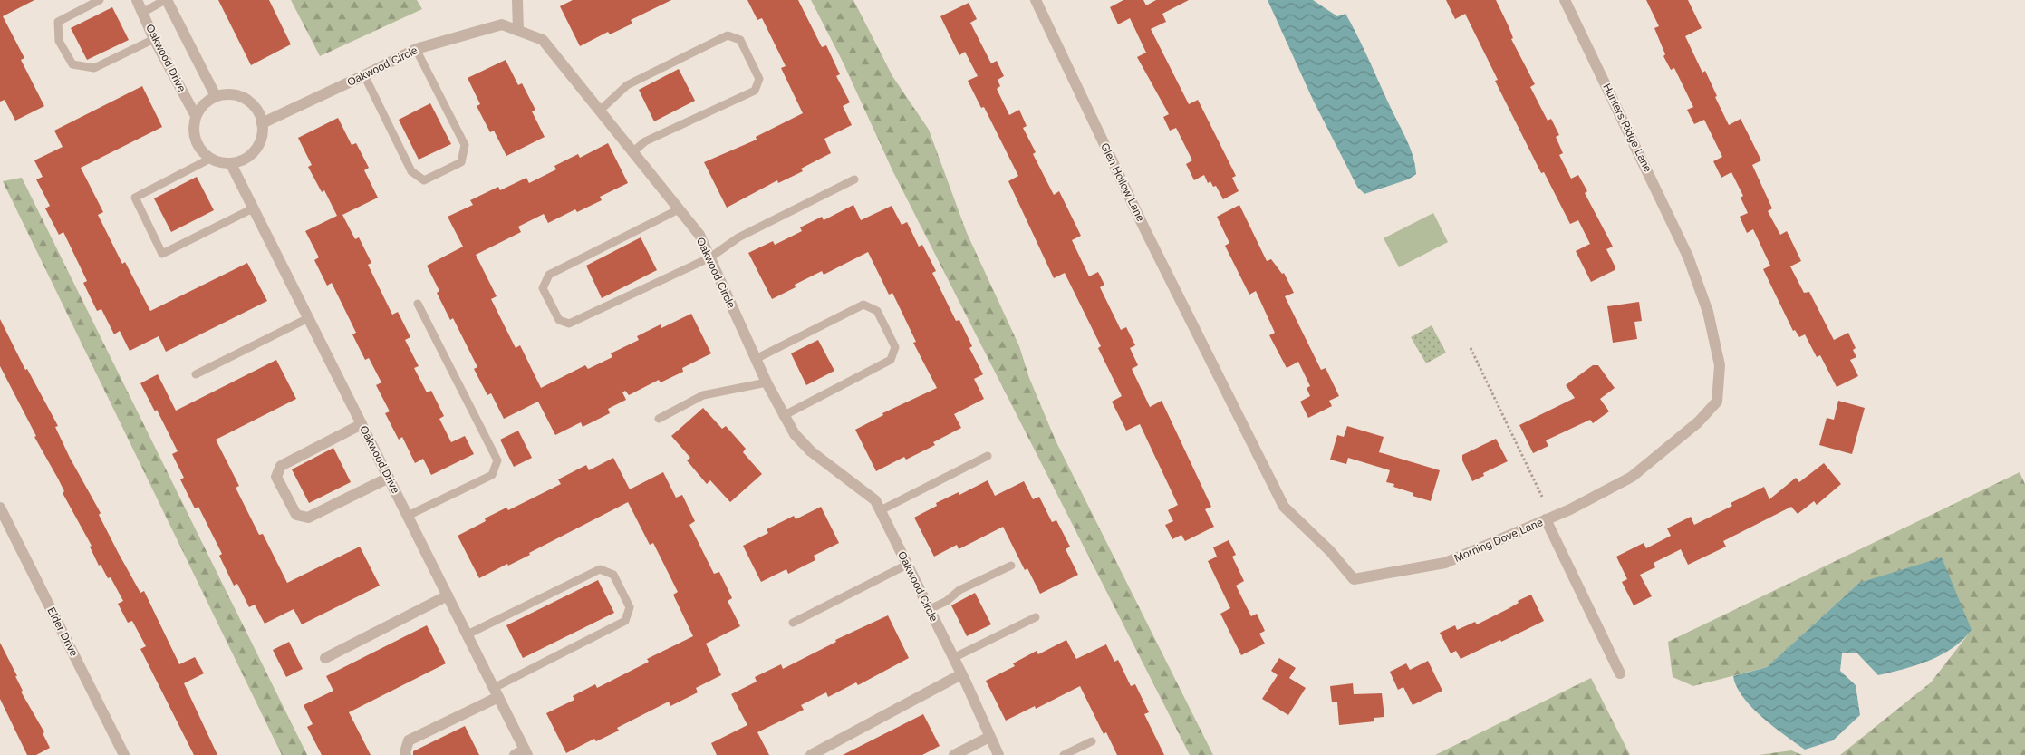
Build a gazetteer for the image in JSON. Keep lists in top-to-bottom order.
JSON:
{
  "streets": {
    "street": [
      "Oakwood Drive",
      "Oakwood Circle",
      "Hunters Ridge Lane",
      "Glen Hollow Lane",
      "Morning Dove Lane",
      "Elder Drive"
    ]
  },
  "crossings": [
    ["Oakwood Drive", "Oakwood Circle"],
    ["Hunters Ridge Lane", "Morning Dove Lane"],
    ["Glen Hollow Lane", "Morning Dove Lane"]
  ]
}
